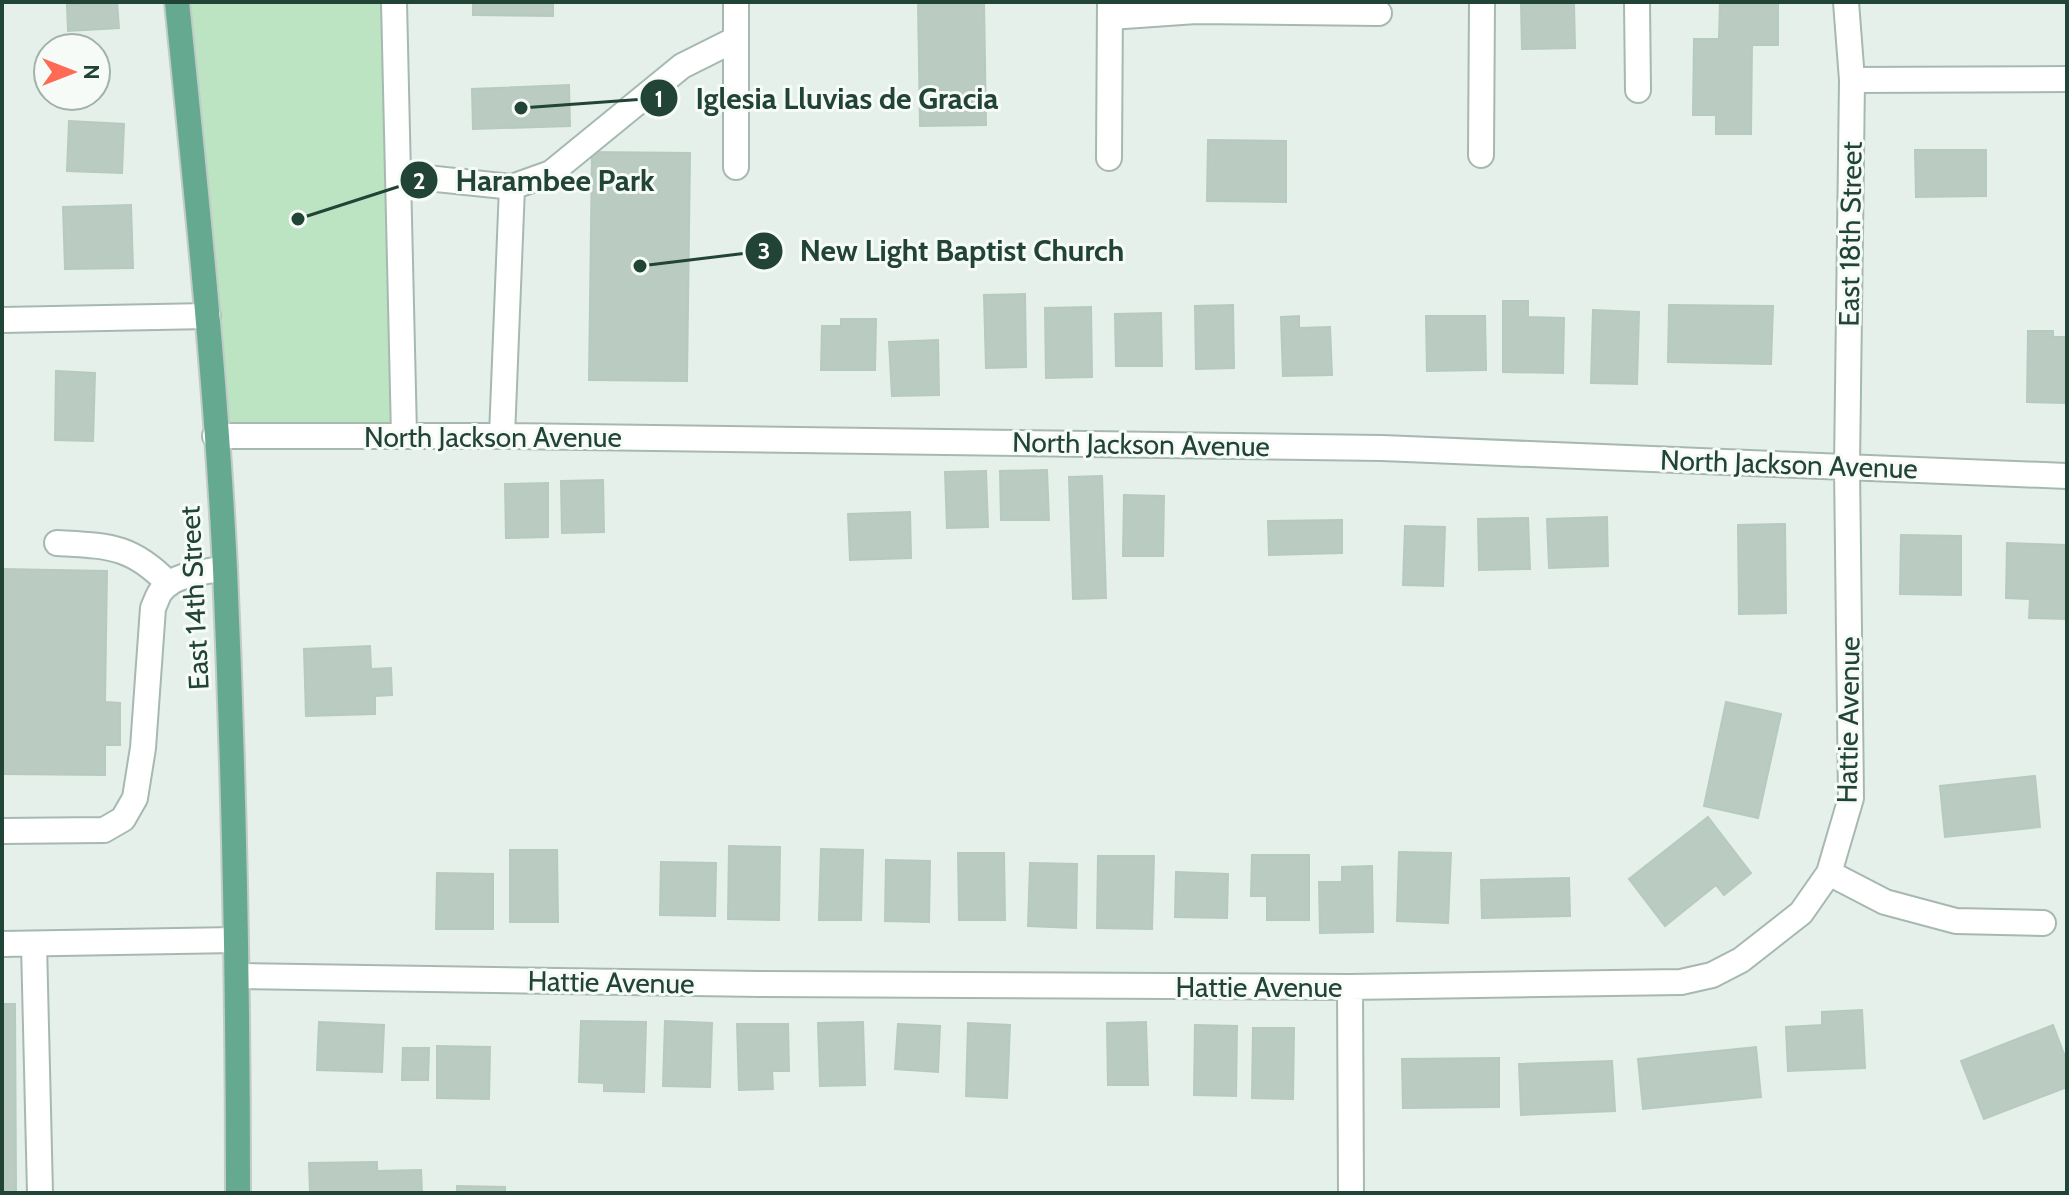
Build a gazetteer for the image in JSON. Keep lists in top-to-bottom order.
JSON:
{
  "streets": {
    "main road": ["East 14th Street"],
    "street": ["East 18th Street", "North Jackson Avenue", "Hattie Avenue"]
  },
  "crossings": [
    ["East 18th Street", "North Jackson Avenue"],
    ["East 18th Street", "Hattie Avenue"],
    ["North Jackson Avenue", "East 14th Street"],
    ["North Jackson Avenue", "Hattie Avenue"],
    ["East 14th Street", "Hattie Avenue"]
  ],
  "places": ["Iglesia Lluvias de Gracia", "Harambee Park", "New Light Baptist Church"],
  "north": "right"
}
